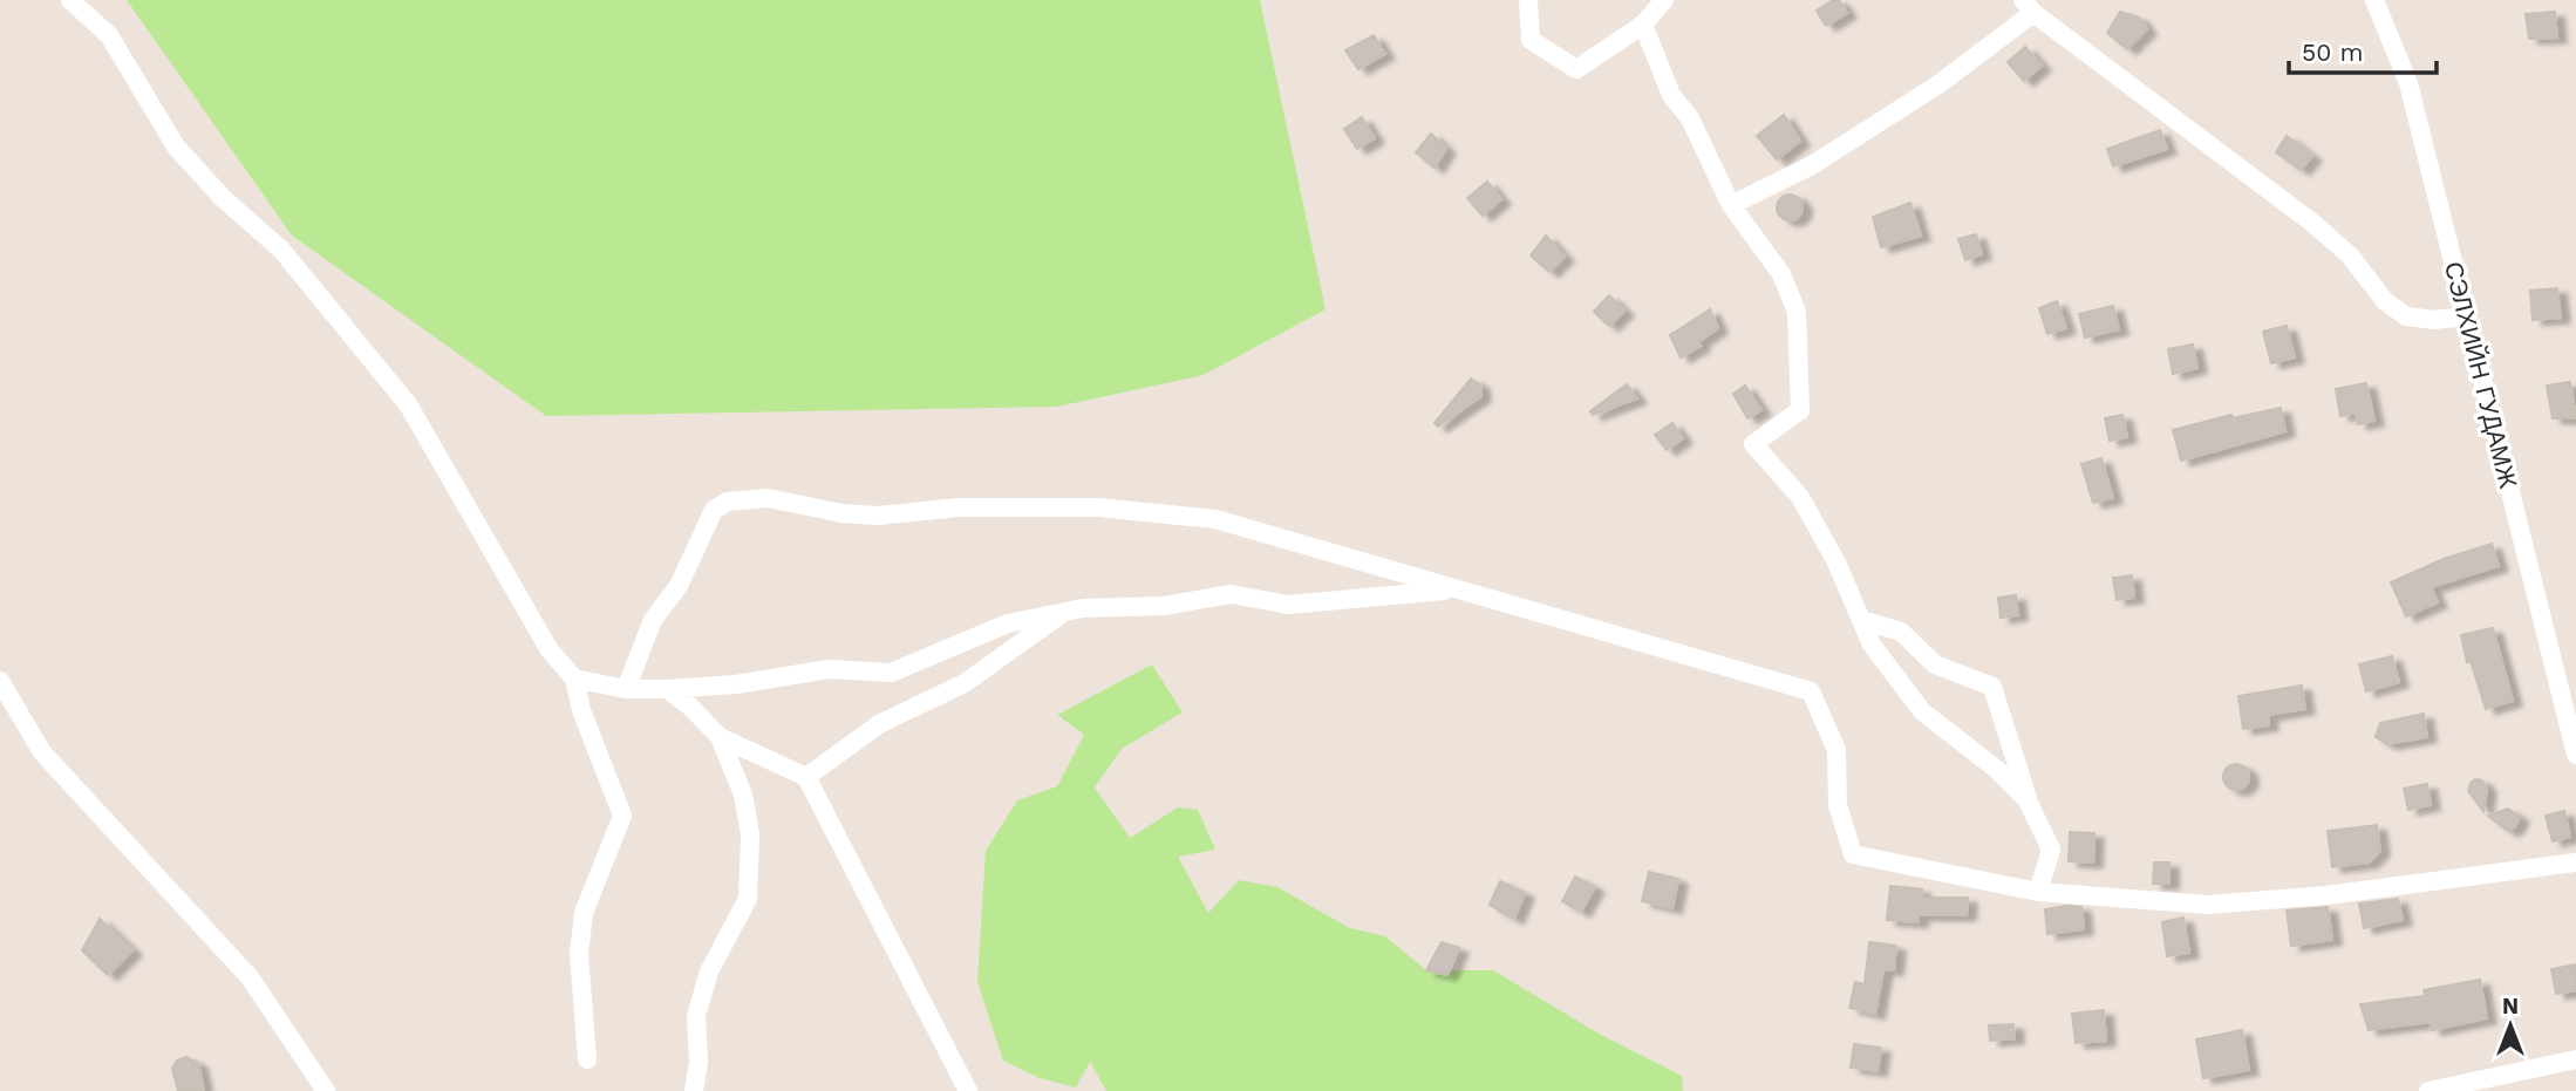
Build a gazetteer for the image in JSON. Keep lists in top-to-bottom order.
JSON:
{
  "streets": {
    "street": ["СЭЛХИЙН ГУДАМЖ"]
  },
  "scale_bar": "50 m",
  "north": "top"
}
